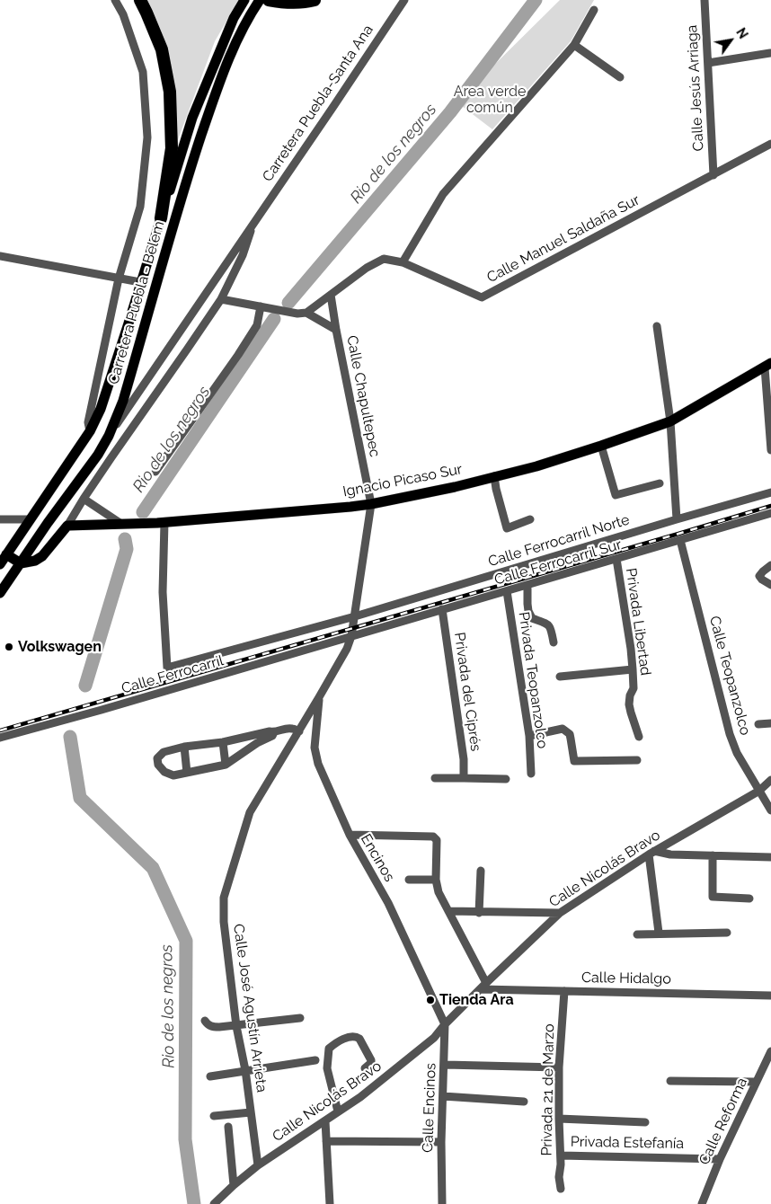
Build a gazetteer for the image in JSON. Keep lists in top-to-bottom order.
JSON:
{
  "streets": {
    "main road": ["Carretera Puebla - Belem", "Ignacio Picaso Sur"],
    "street": [
      "Calle Jesús Arriaga",
      "Carretera Puebla-Santa Ana",
      "Calle Manuel Saldaña Sur",
      "Calle Chapultepec",
      "Calle Ferrocarril Norte",
      "Calle Ferrocarril Sur",
      "Privada Libertad",
      "Calle Ferrocarril",
      "Calle Teopanzolco",
      "Privada Teopanzolco",
      "Privada del Ciprés",
      "Encinos",
      "Calle Nicolás Bravo",
      "Calle Hidalgo",
      "Calle José Agustín Arrieta",
      "Privada 21 de Marzo",
      "Calle Encinos",
      "Calle Reforma",
      "Privada Estefanía"
    ]
  },
  "crossings": [
    ["Calle Jesús Arriaga", "Calle Manuel Saldaña Sur"],
    ["Carretera Puebla-Santa Ana", "Carretera Puebla - Belem"],
    ["Calle Manuel Saldaña Sur", "Calle Chapultepec"],
    ["Calle Chapultepec", "Ignacio Picaso Sur"],
    ["Calle Chapultepec", "Calle Ferrocarril Norte"],
    ["Calle Chapultepec", "Calle Ferrocarril"],
    ["Calle Chapultepec", "Calle José Agustín Arrieta"],
    ["Ignacio Picaso Sur", "Calle Ferrocarril"],
    ["Calle Ferrocarril Norte", "Calle Ferrocarril"],
    ["Calle Ferrocarril Norte", "Calle José Agustín Arrieta"],
    ["Calle Ferrocarril Sur", "Privada Libertad"],
    ["Calle Ferrocarril Sur", "Calle Ferrocarril"],
    ["Calle Ferrocarril Sur", "Calle Teopanzolco"],
    ["Calle Ferrocarril Sur", "Privada Teopanzolco"],
    ["Calle Ferrocarril Sur", "Privada del Ciprés"],
    ["Calle Ferrocarril Sur", "Calle José Agustín Arrieta"],
    ["Calle Ferrocarril", "Calle José Agustín Arrieta"],
    ["Calle Teopanzolco", "Calle Nicolás Bravo"],
    ["Encinos", "Calle Nicolás Bravo"],
    ["Encinos", "Calle José Agustín Arrieta"],
    ["Encinos", "Calle Encinos"],
    ["Calle Nicolás Bravo", "Calle Hidalgo"],
    ["Calle Nicolás Bravo", "Calle José Agustín Arrieta"],
    ["Calle Nicolás Bravo", "Calle Encinos"],
    ["Calle Hidalgo", "Privada 21 de Marzo"],
    ["Privada 21 de Marzo", "Privada Estefanía"],
    ["Calle Reforma", "Privada Estefanía"]
  ],
  "water": ["Rio de los negros"],
  "parks": ["Area verde común"],
  "places": ["Volkswagen", "Tienda Ara"],
  "north": "top right"
}
